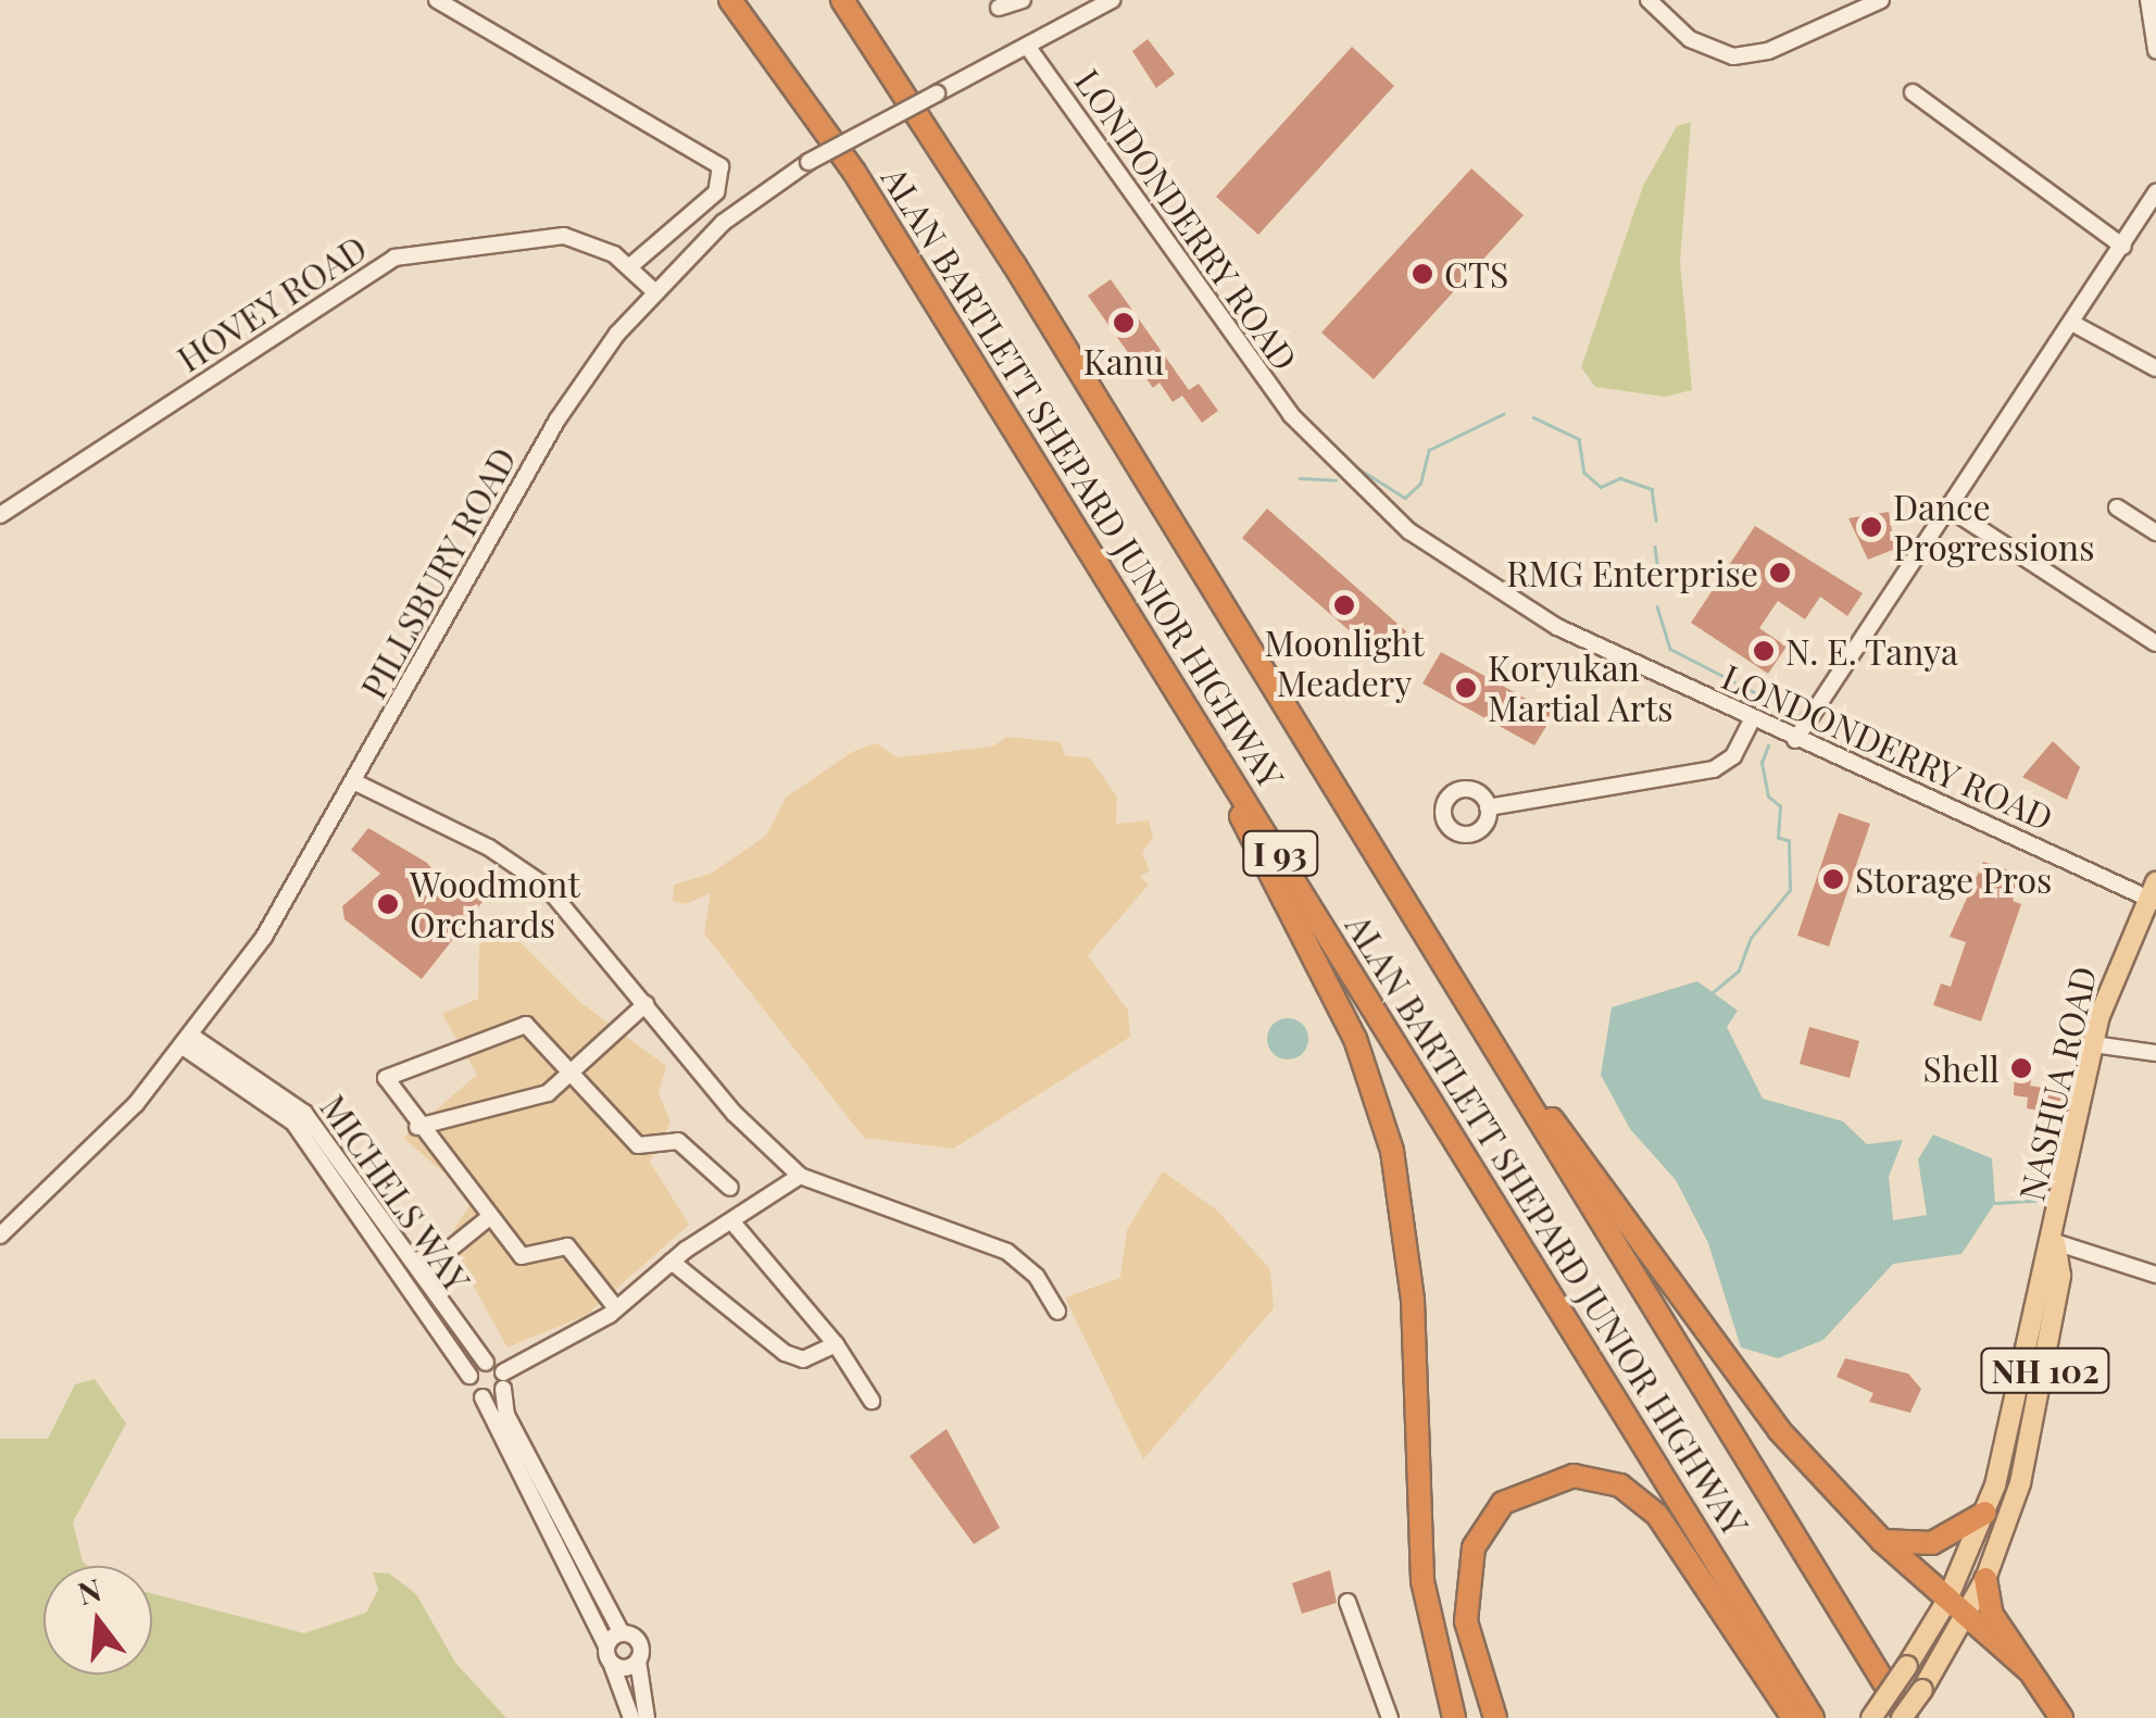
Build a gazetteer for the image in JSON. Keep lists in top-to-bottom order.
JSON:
{
  "streets": {
    "highway": ["ALAN BARTLETT SHEPARD JUNIOR HIGHWAY", "I 93"],
    "main road": ["NASHUA ROAD", "NH 102"],
    "street": [
      "LONDONDERRY ROAD",
      "HOVEY ROAD",
      "PILLSBURY ROAD",
      "MICHELS WAY"
    ]
  },
  "crossings": [
    ["LONDONDERRY ROAD", "PILLSBURY ROAD"],
    ["LONDONDERRY ROAD", "NASHUA ROAD"],
    ["HOVEY ROAD", "PILLSBURY ROAD"],
    ["ALAN BARTLETT SHEPARD JUNIOR HIGHWAY", "NASHUA ROAD"],
    ["PILLSBURY ROAD", "MICHELS WAY"]
  ],
  "places": [
    "CTS",
    "Kanu",
    "Dance Progressions",
    "RMG Enterprise",
    "Moonlight Meadery",
    "N. E. Tanya",
    "Koryukan Martial Arts",
    "Storage Pros",
    "Woodmont Orchards",
    "Shell"
  ],
  "north": "top"
}
